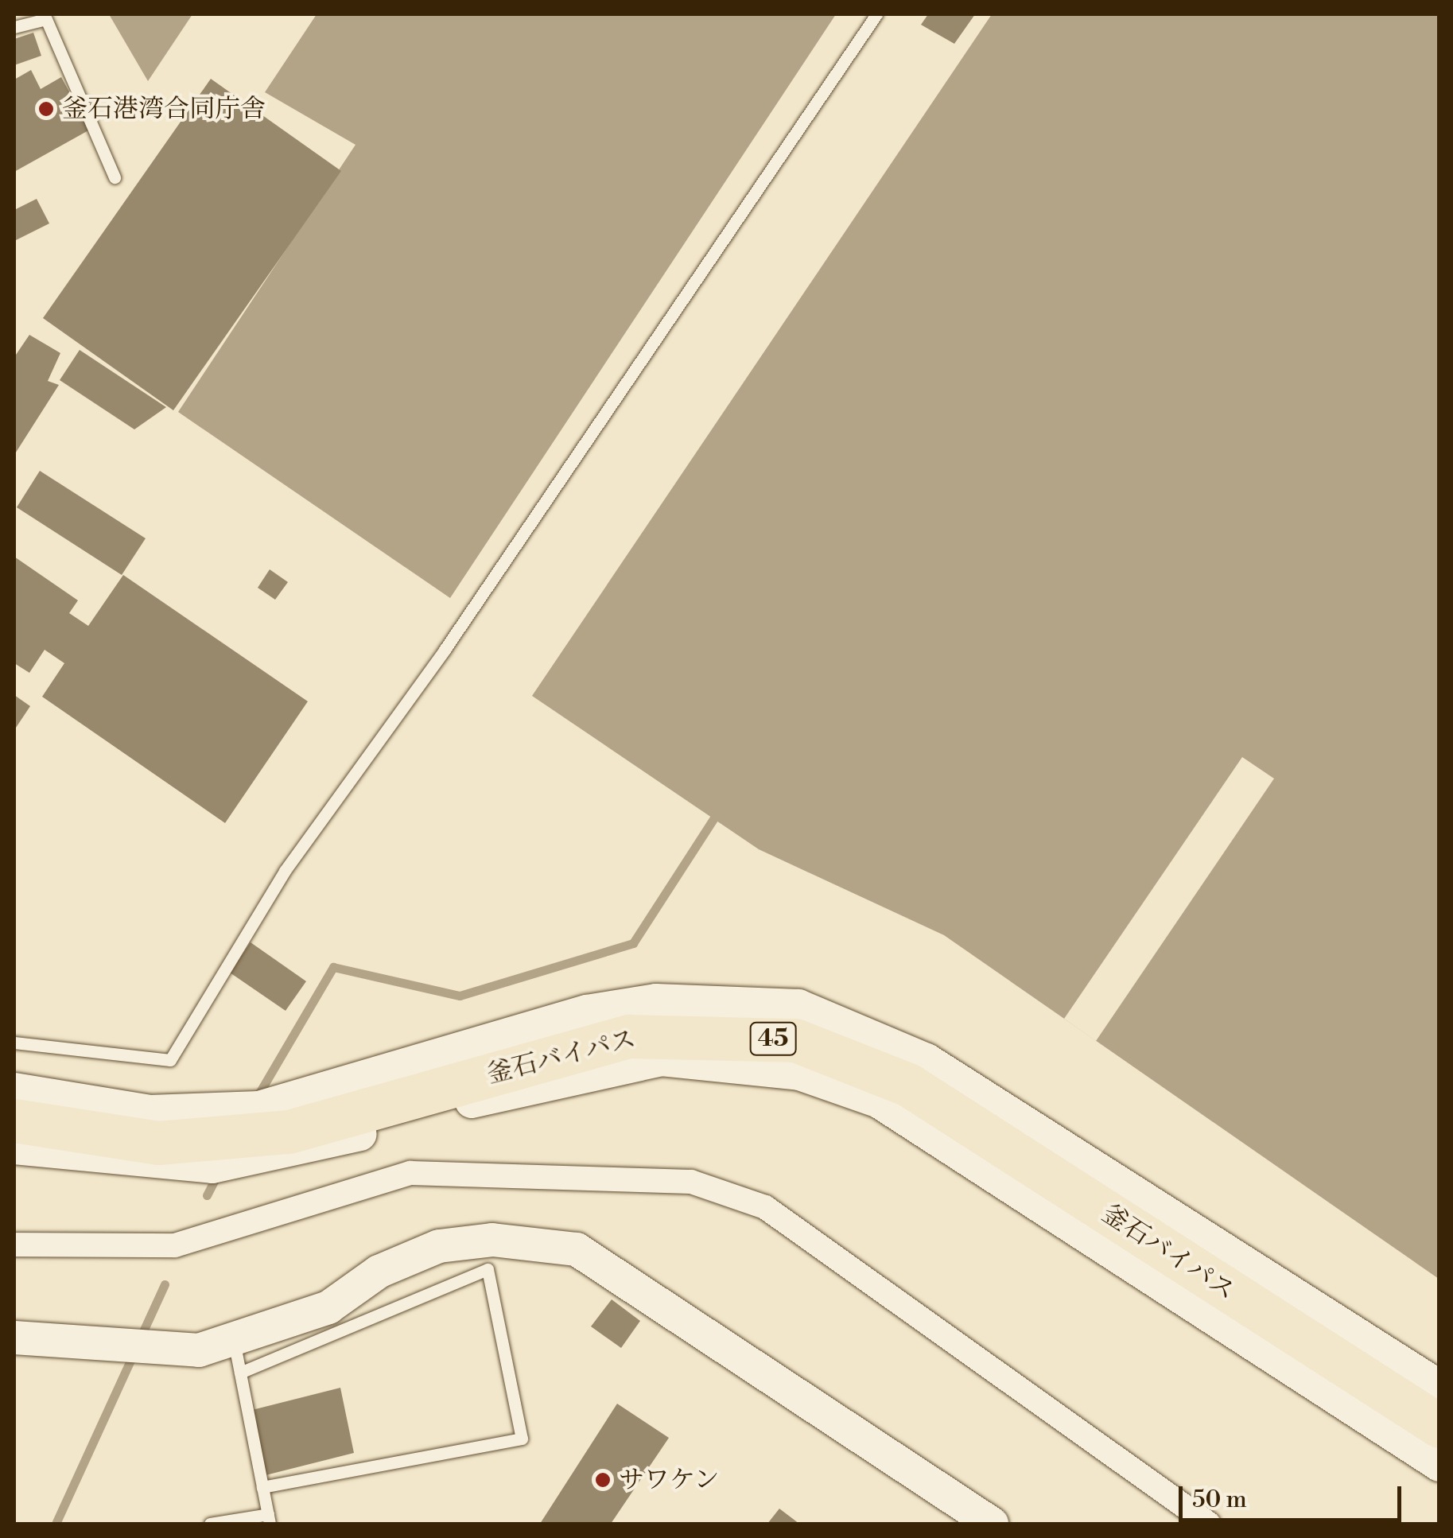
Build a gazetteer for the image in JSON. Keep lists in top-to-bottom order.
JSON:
{
  "streets": {
    "highway": ["45", "釜石バイパス"]
  },
  "places": ["釜石港湾合同庁舎", "サワケン"],
  "scale_bar": "50 m"
}
